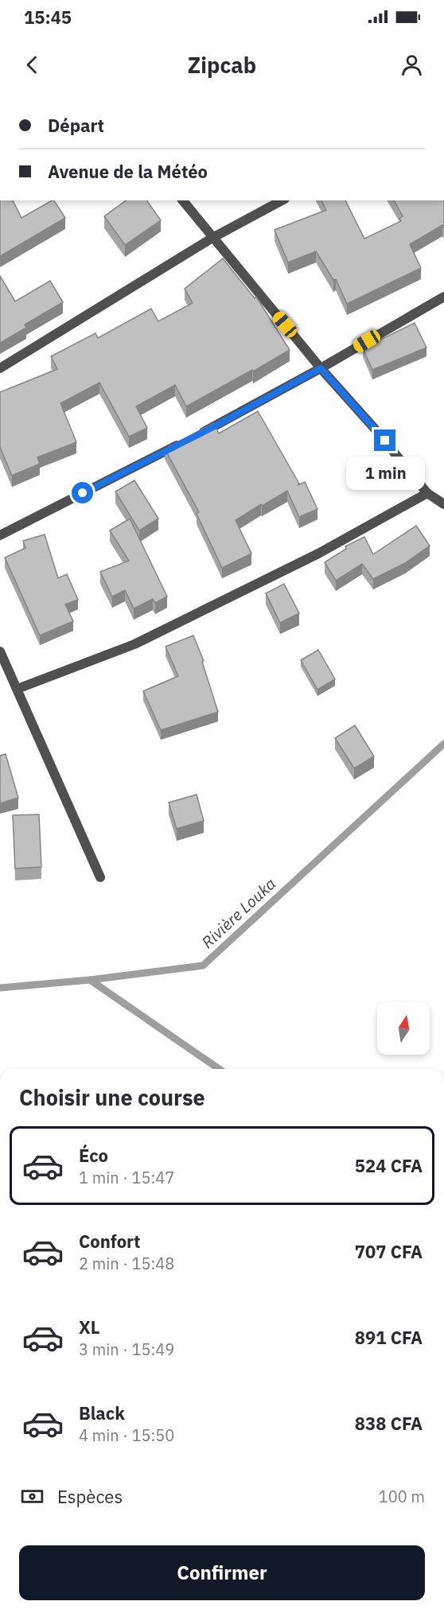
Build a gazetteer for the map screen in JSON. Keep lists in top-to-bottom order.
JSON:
{
  "water": ["Rivière Louka"],
  "north": "top",
  "page": {
    "status": "15:45",
    "header": "Zipcab",
    "banner": ["Départ", "Avenue de la Météo"],
    "bubble": "1 min",
    "heading": "Choisir une course",
    "list": [
      {
        "name": "Éco",
        "note": "1 min · 15:47",
        "value": "524 CFA"
      },
      {
        "name": "Confort",
        "note": "2 min · 15:48",
        "value": "707 CFA"
      },
      {
        "name": "XL",
        "note": "3 min · 15:49",
        "value": "891 CFA"
      },
      {
        "name": "Black",
        "note": "4 min · 15:50",
        "value": "838 CFA"
      }
    ],
    "pay": ["Espèces", "100 m"],
    "buttons": "Confirmer"
  }
}
